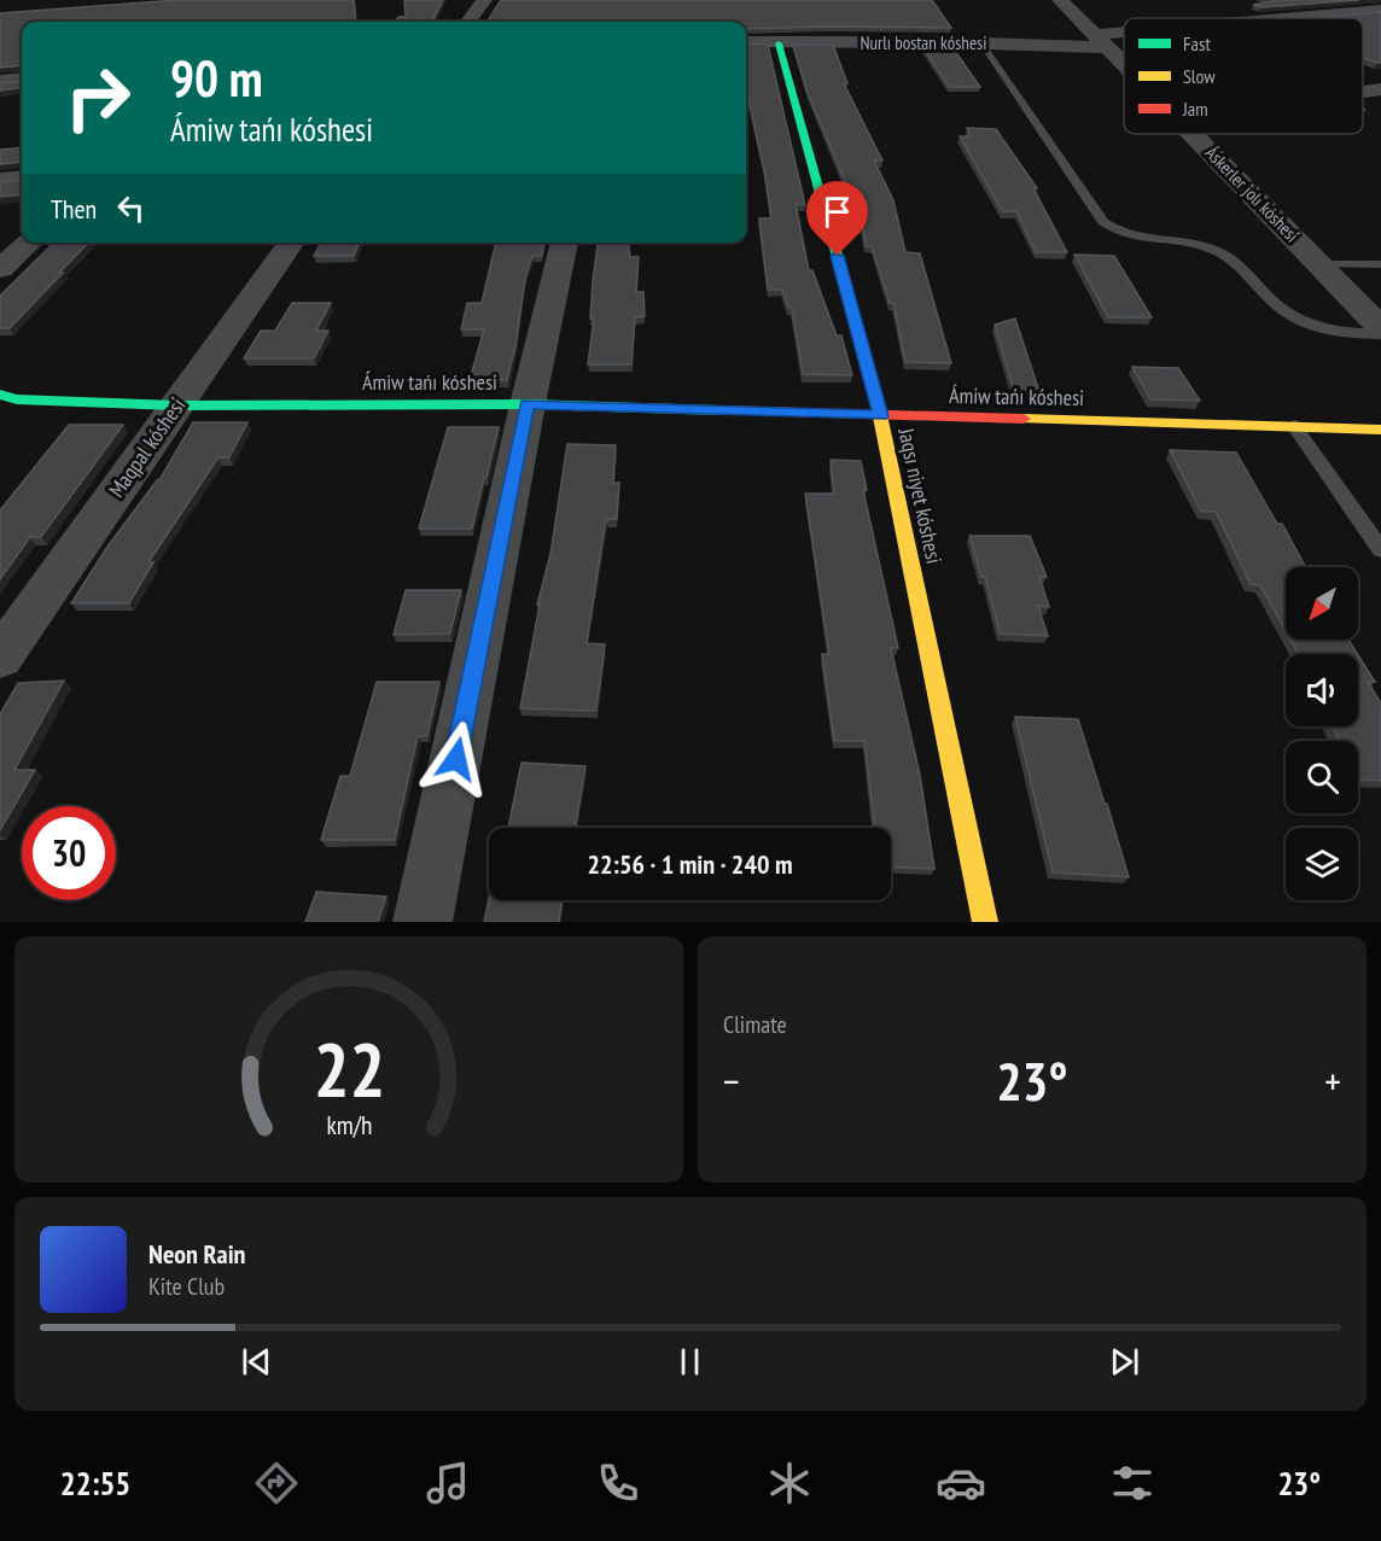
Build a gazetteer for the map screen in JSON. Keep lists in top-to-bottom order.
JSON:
{
  "streets": {
    "street": [
      "Nurlı bostan kóshesi",
      "Áskerler jolı kóshesi",
      "Ámiw tańı kóshesi",
      "Maqpal kóshesi",
      "Jaqsı niyet kóshesi"
    ]
  },
  "crossings": [
    ["Nurlı bostan kóshesi", "Áskerler jolı kóshesi"],
    ["Nurlı bostan kóshesi", "Jaqsı niyet kóshesi"],
    ["Ámiw tańı kóshesi", "Maqpal kóshesi"],
    ["Ámiw tańı kóshesi", "Jaqsı niyet kóshesi"]
  ],
  "legend": ["Fast", "Slow", "Jam"],
  "north": "bottom left",
  "page": {
    "turn": ["90 m", "Ámiw tańı kóshesi"],
    "then": "Then",
    "limit": "30",
    "trip": "22:56 · 1 min · 240 m",
    "tile": "Climate",
    "heat": ["−", "23°", "+"],
    "song": ["Neon Rain", "Kite Club"],
    "tabs": ["22:55", "23°"],
    "gauge": ["22", "km/h"]
  }
}
